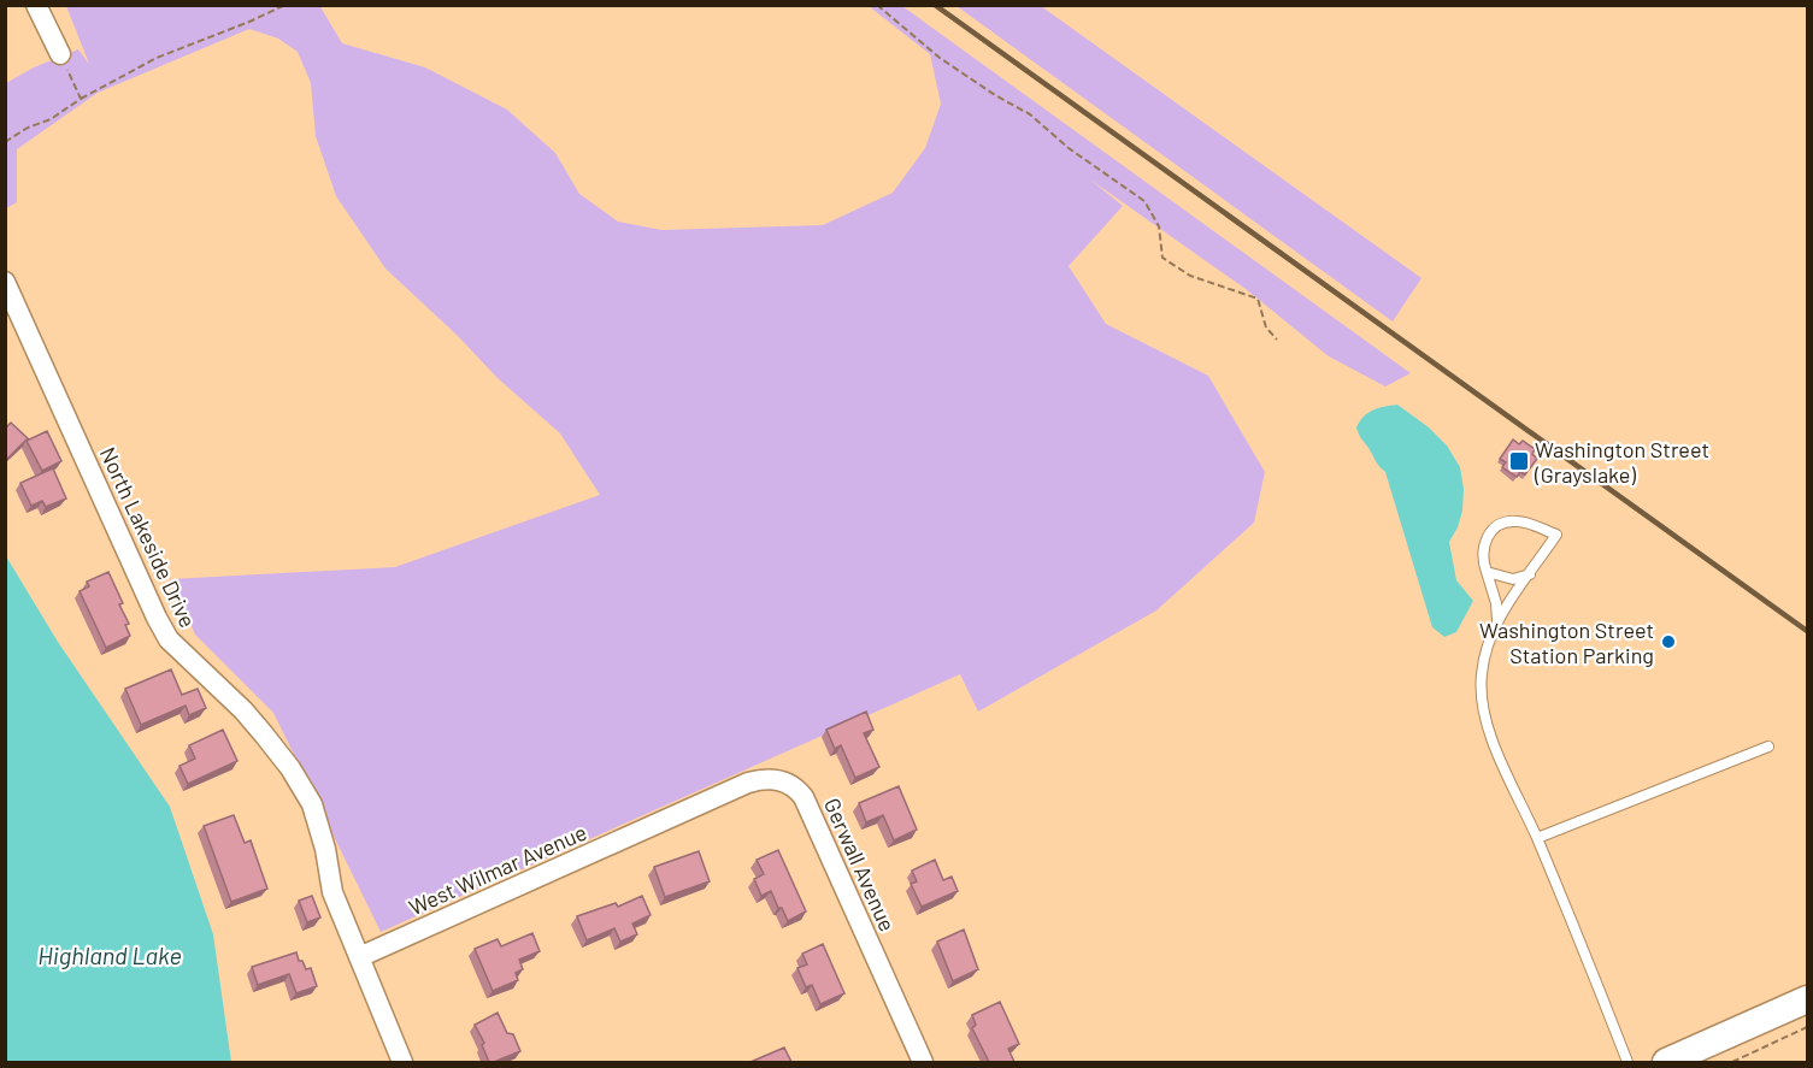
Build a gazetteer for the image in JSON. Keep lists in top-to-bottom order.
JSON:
{
  "streets": {
    "street": ["North Lakeside Drive", "Gerwall Avenue", "West Wilmar Avenue"]
  },
  "crossings": [
    ["North Lakeside Drive", "West Wilmar Avenue"],
    ["Gerwall Avenue", "West Wilmar Avenue"]
  ],
  "water": ["Highland Lake"],
  "places": {
    "transit": ["Washington Street (Grayslake)"],
    "other": ["Washington Street Station Parking"]
  }
}
